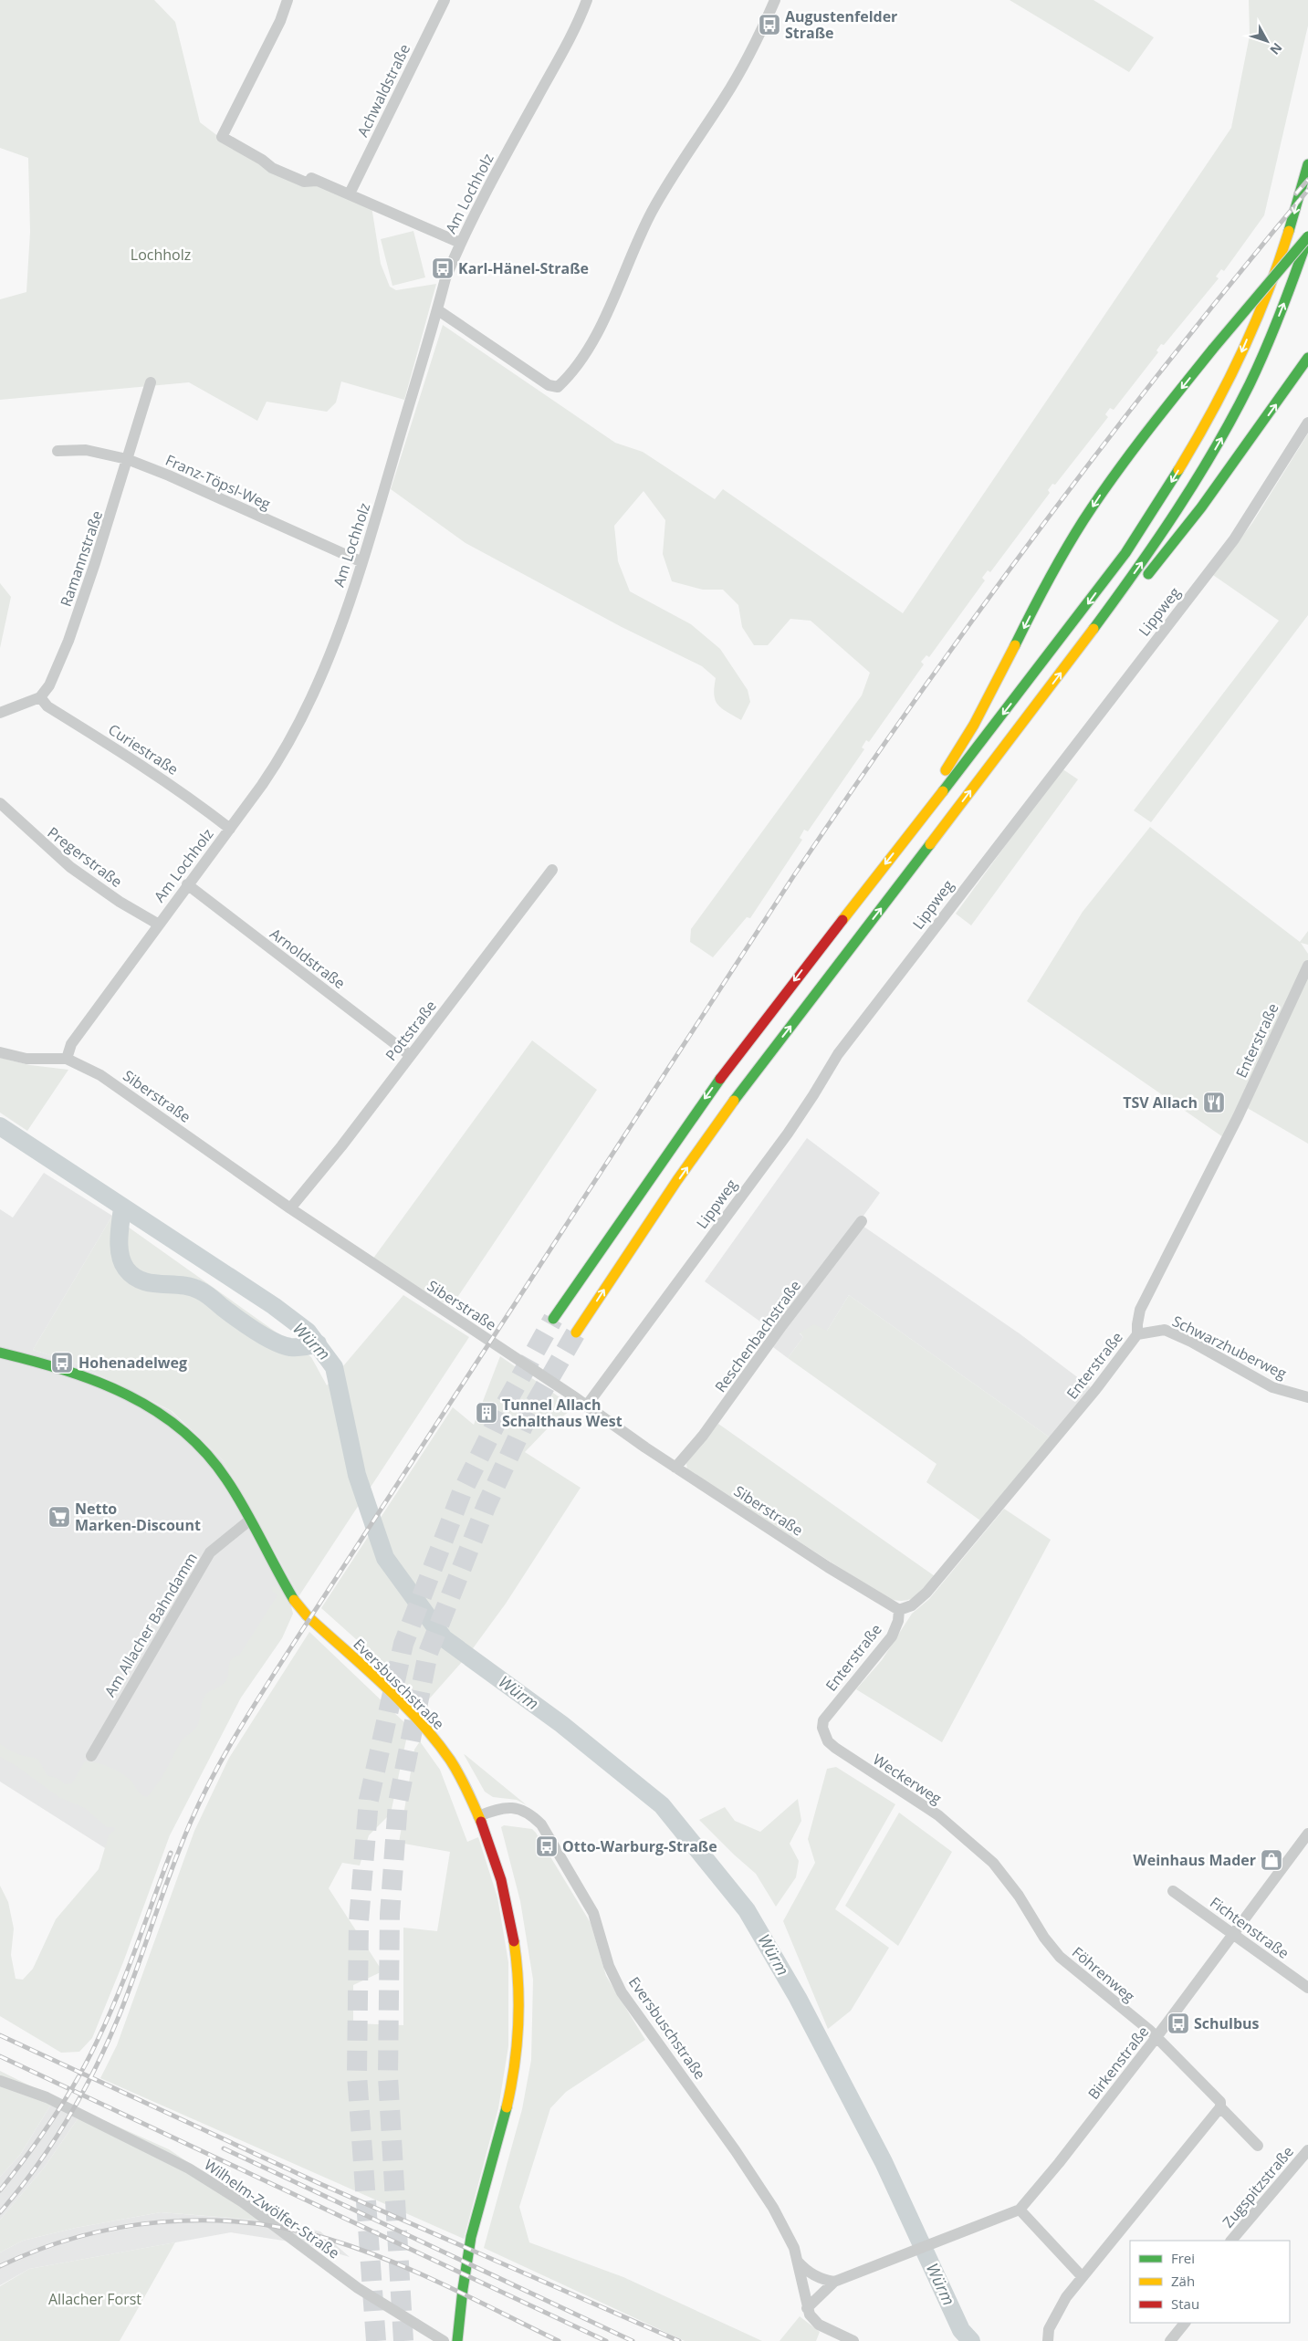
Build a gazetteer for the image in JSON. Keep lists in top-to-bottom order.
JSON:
{
  "streets": {
    "main road": ["Eversbuschstraße"],
    "street": [
      "Achwaldstraße",
      "Am Lochholz",
      "Franz-Töpsl-Weg",
      "Ramannstraße",
      "Lippweg",
      "Curiestraße",
      "Pregerstraße",
      "Arnoldstraße",
      "Pottstraße",
      "Enterstraße",
      "Siberstraße",
      "Reschenbachstraße",
      "Schwarzhuberweg",
      "Am Allacher Bahndamm",
      "Weckerweg",
      "Fichtenstraße",
      "Föhrenweg",
      "Birkenstraße",
      "Zugspitzstraße",
      "Wilhelm-Zwölfer-Straße"
    ]
  },
  "crossings": [
    ["Am Lochholz", "Franz-Töpsl-Weg"],
    ["Am Lochholz", "Curiestraße"],
    ["Am Lochholz", "Pregerstraße"],
    ["Am Lochholz", "Arnoldstraße"],
    ["Am Lochholz", "Siberstraße"],
    ["Franz-Töpsl-Weg", "Ramannstraße"],
    ["Ramannstraße", "Curiestraße"],
    ["Lippweg", "Siberstraße"],
    ["Arnoldstraße", "Pottstraße"],
    ["Pottstraße", "Siberstraße"],
    ["Enterstraße", "Siberstraße"],
    ["Enterstraße", "Schwarzhuberweg"],
    ["Enterstraße", "Weckerweg"],
    ["Siberstraße", "Reschenbachstraße"],
    ["Am Allacher Bahndamm", "Eversbuschstraße"],
    ["Weckerweg", "Föhrenweg"],
    ["Fichtenstraße", "Birkenstraße"],
    ["Föhrenweg", "Birkenstraße"]
  ],
  "water": ["Würm"],
  "parks": ["Lochholz", "Allacher Forst"],
  "places": {
    "bus stop": [
      "Augustenfelder Straße",
      "Karl-Hänel-Straße",
      "Hohenadelweg",
      "Otto-Warburg-Straße",
      "Schulbus"
    ],
    "restaurant": ["TSV Allach"],
    "building": ["Tunnel Allach Schalthaus West"],
    "supermarket": ["Netto Marken-Discount"],
    "shop": ["Weinhaus Mader"]
  },
  "legend": ["Frei", "Zäh", "Stau"],
  "north": "bottom right"
}
